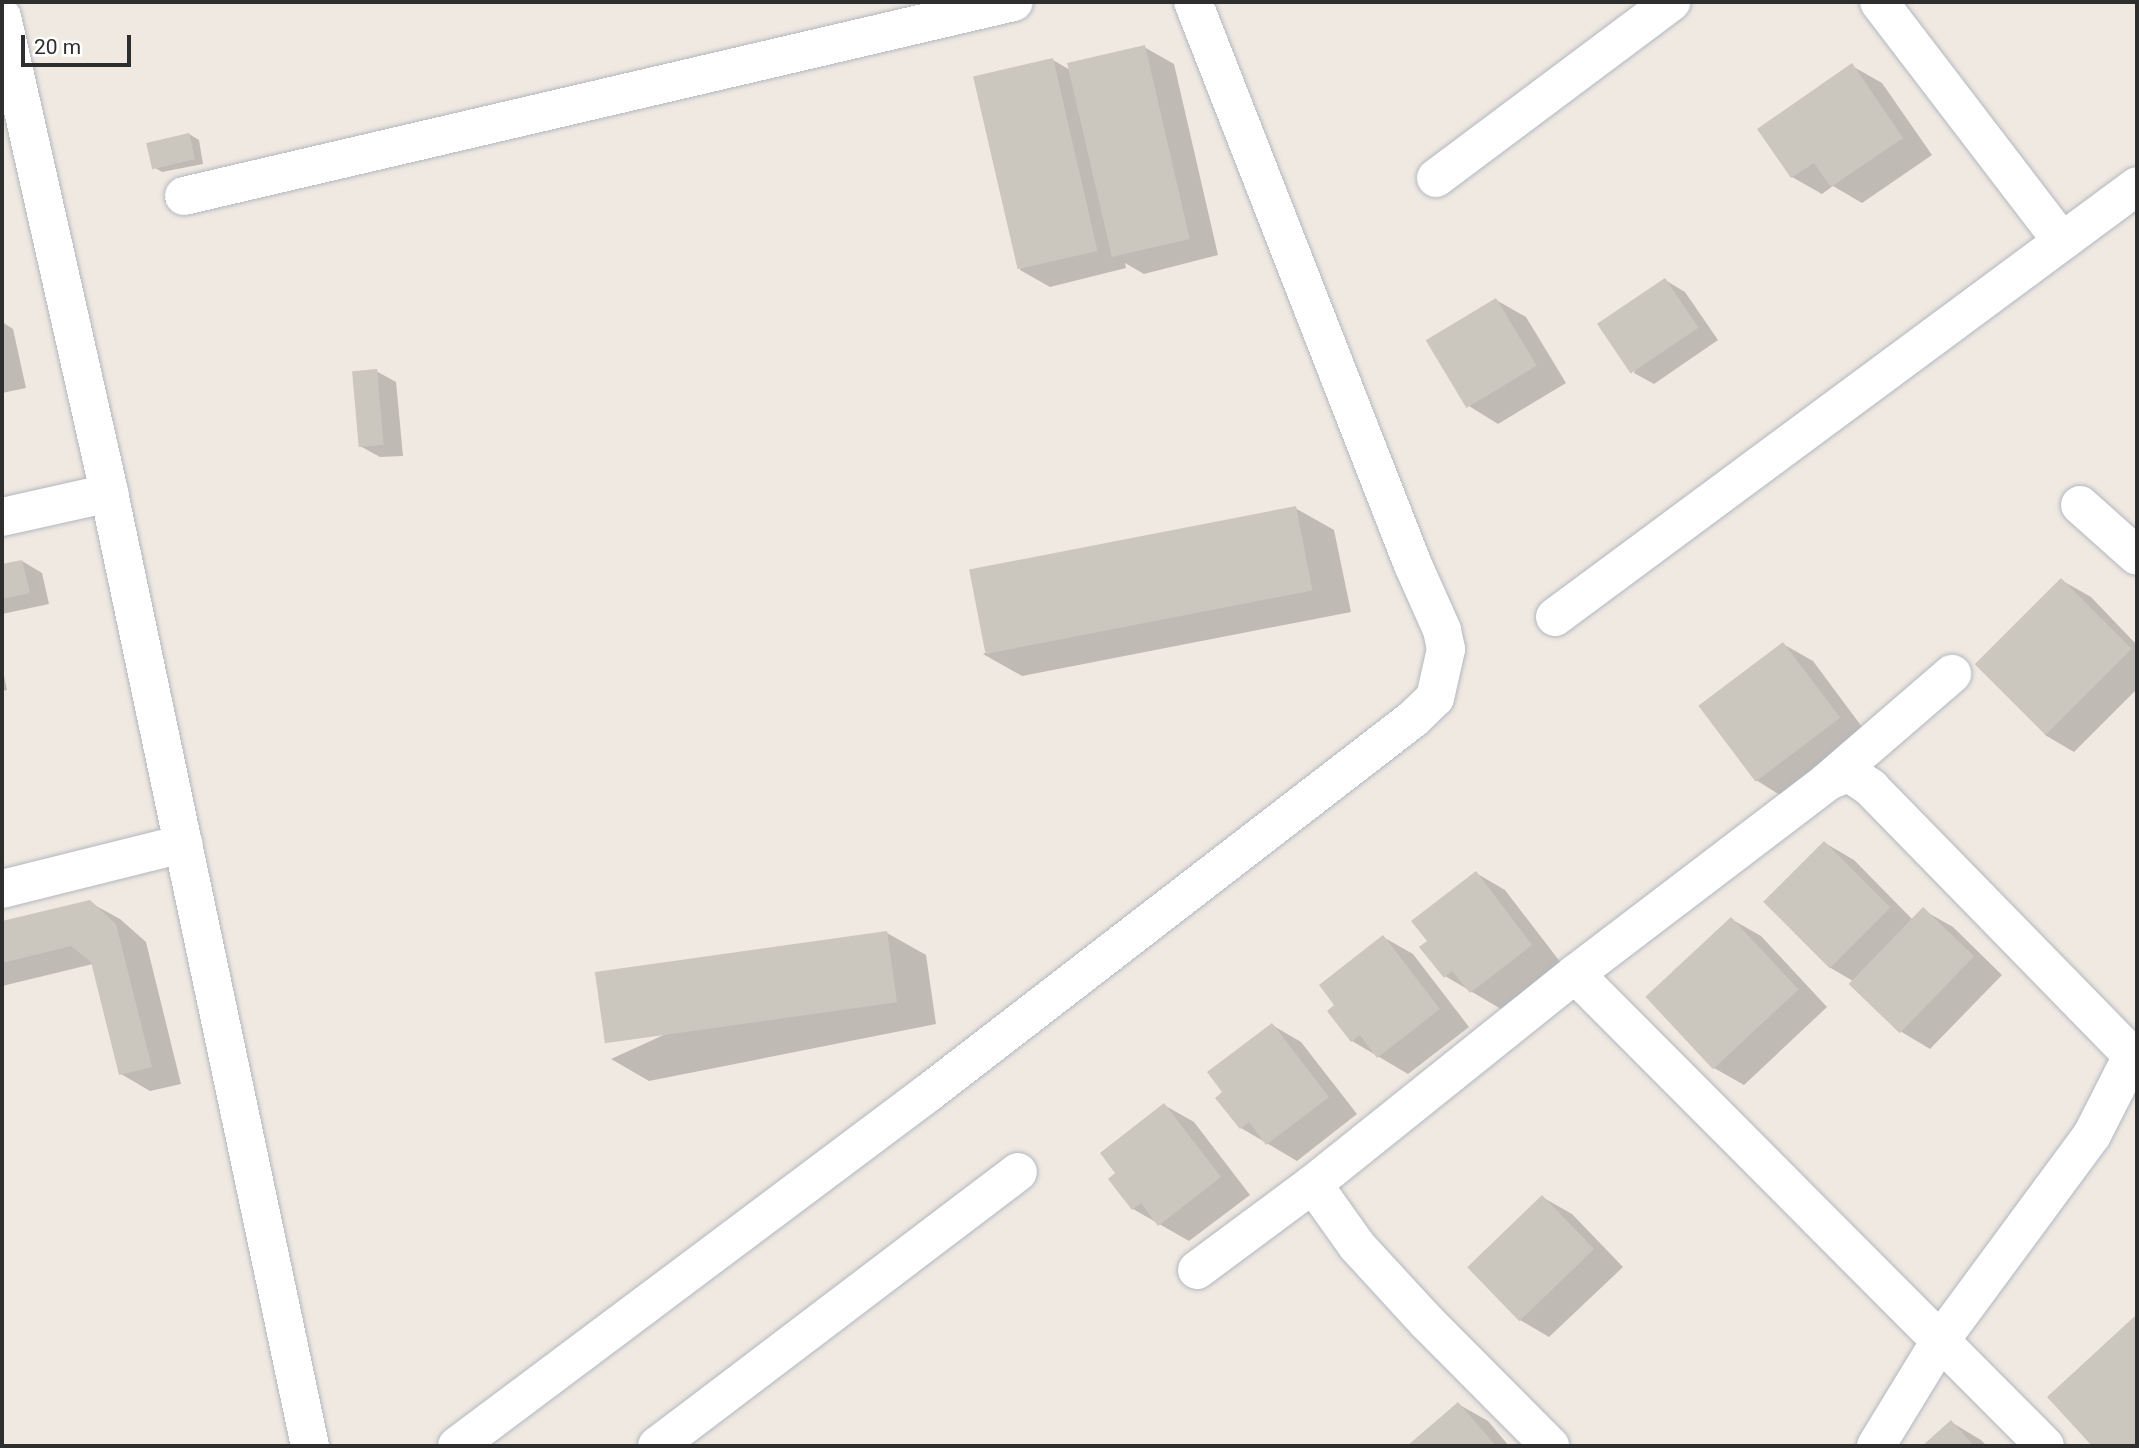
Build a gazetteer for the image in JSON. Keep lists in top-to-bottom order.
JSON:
{
  "scale_bar": "20 m"
}
